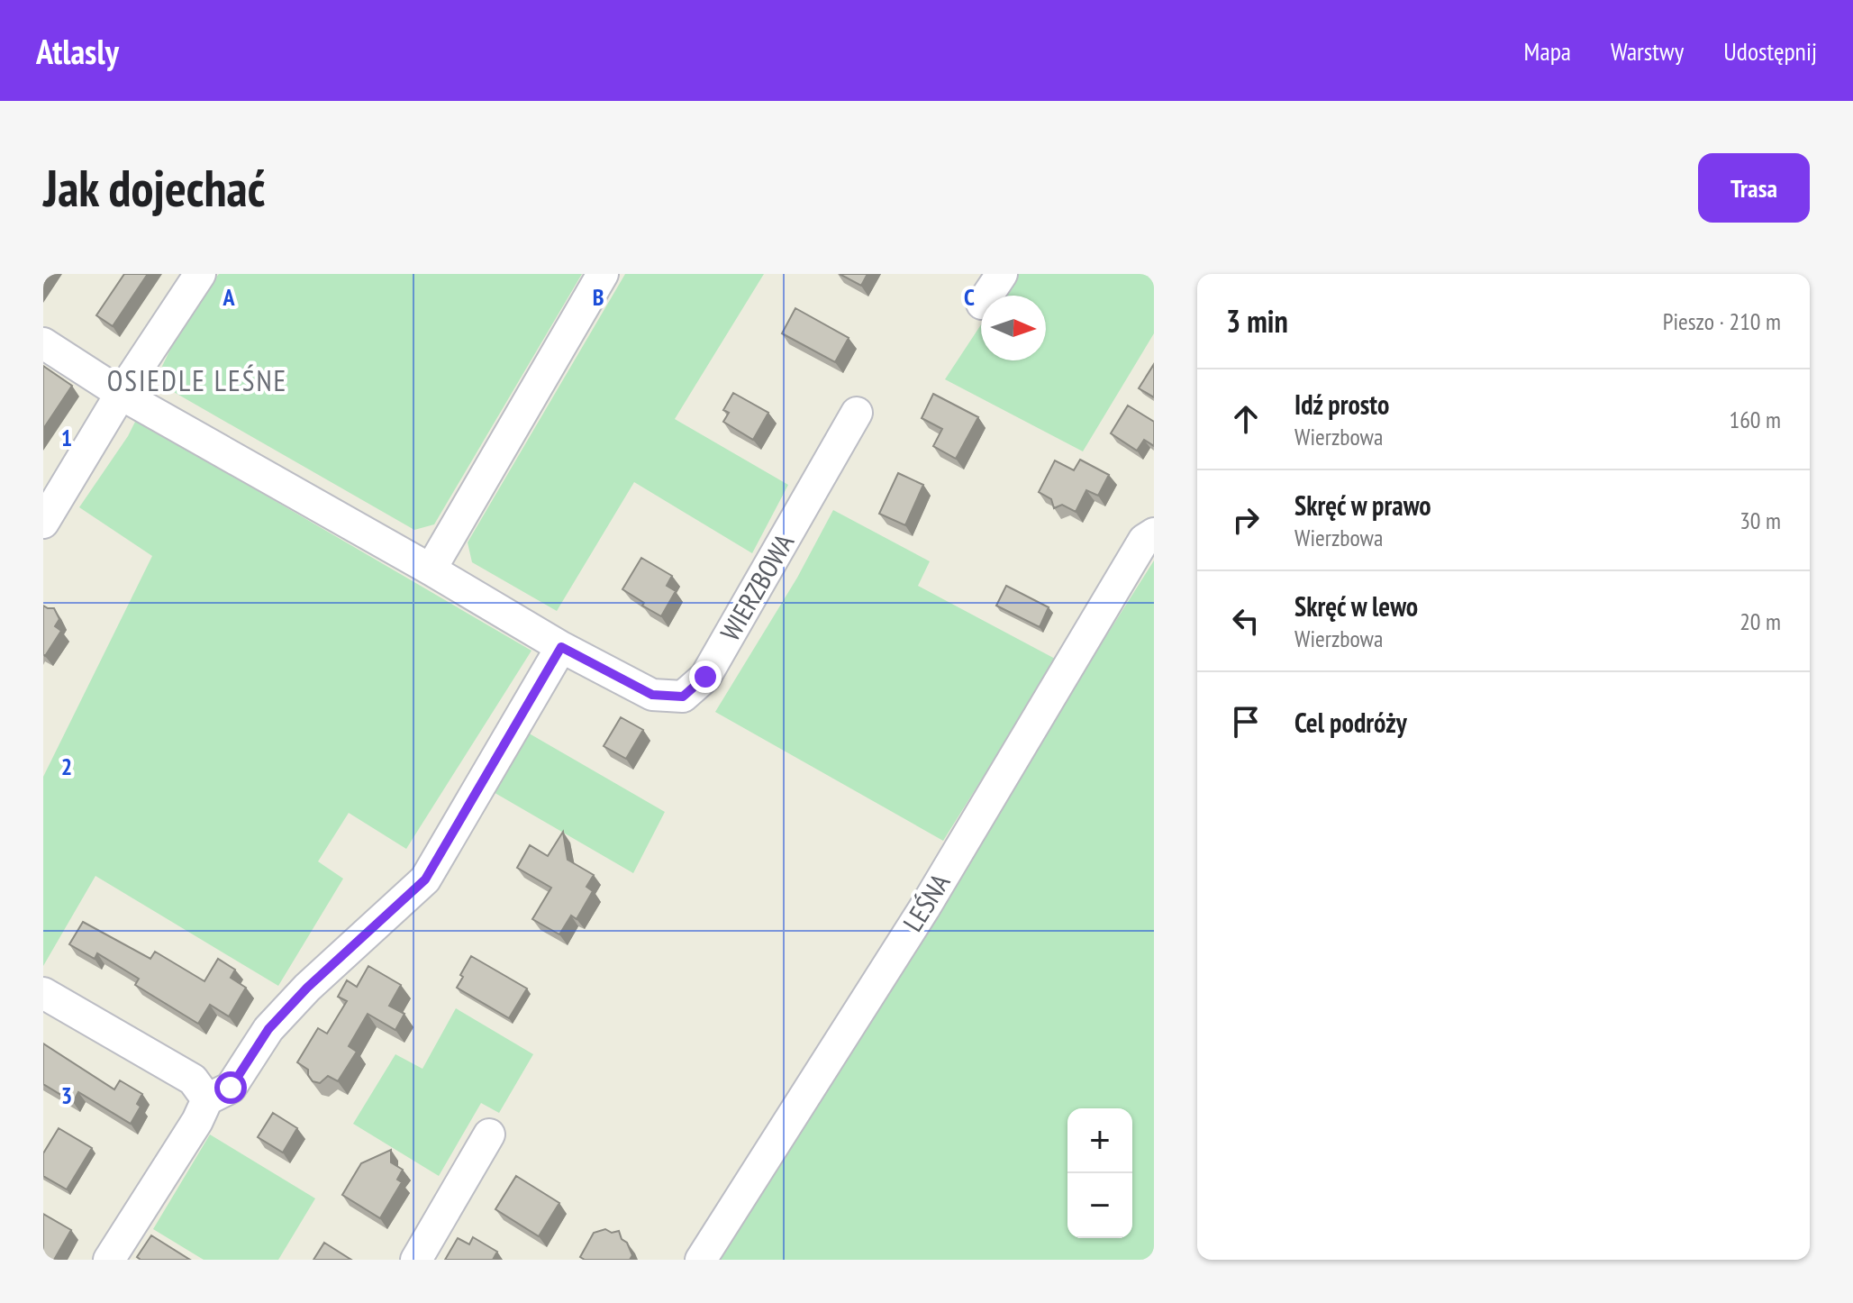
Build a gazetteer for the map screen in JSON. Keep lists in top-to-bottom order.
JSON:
{
  "streets": {
    "street": ["WIERZBOWA", "LEŚNA"]
  },
  "districts": ["OSIEDLE LEŚNE"],
  "north": "right",
  "page": {
    "header": "Atlasly",
    "nav": ["Mapa", "Warstwy", "Udostępnij"],
    "buttons": "Trasa",
    "title": "Jak dojechać",
    "heading": ["3 min", "Pieszo · 210 m"],
    "list": [
      ["Idź prosto", "Wierzbowa", "160 m"],
      ["Skręć w prawo", "Wierzbowa", "30 m"],
      ["Skręć w lewo", "Wierzbowa", "20 m"],
      "Cel podróży"
    ],
    "map_buttons": ["+", "−"]
  },
  "grid": {
    "columns": ["A", "B", "C"],
    "rows": ["1", "2", "3"]
  }
}
